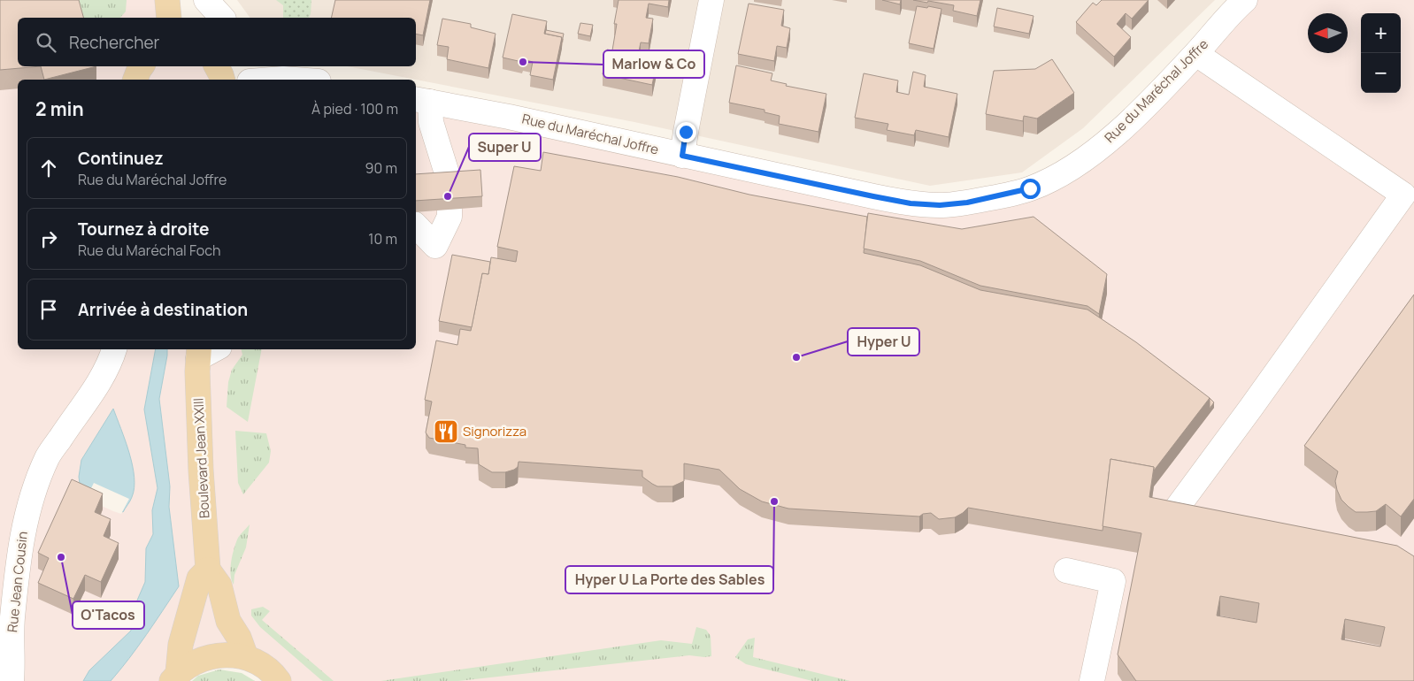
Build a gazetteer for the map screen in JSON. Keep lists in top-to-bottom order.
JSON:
{
  "streets": {
    "main road": ["Boulevard Jean XXIII"],
    "street": ["Rue du Maréchal Joffre", "Rue Jean Cousin"]
  },
  "places": {
    "other": [
      "Marlow & Co",
      "Super U",
      "Hyper U",
      "Hyper U La Porte des Sables",
      "O'Tacos"
    ],
    "restaurant": ["Signorizza"]
  },
  "north": "left",
  "page": {
    "map_buttons": ["+", "−"],
    "search": "Rechercher",
    "heading": ["2 min", "À pied · 100 m"],
    "list": [
      ["Continuez", "Rue du Maréchal Joffre", "90 m"],
      ["Tournez à droite", "Rue du Maréchal Foch", "10 m"],
      "Arrivée à destination"
    ]
  }
}
